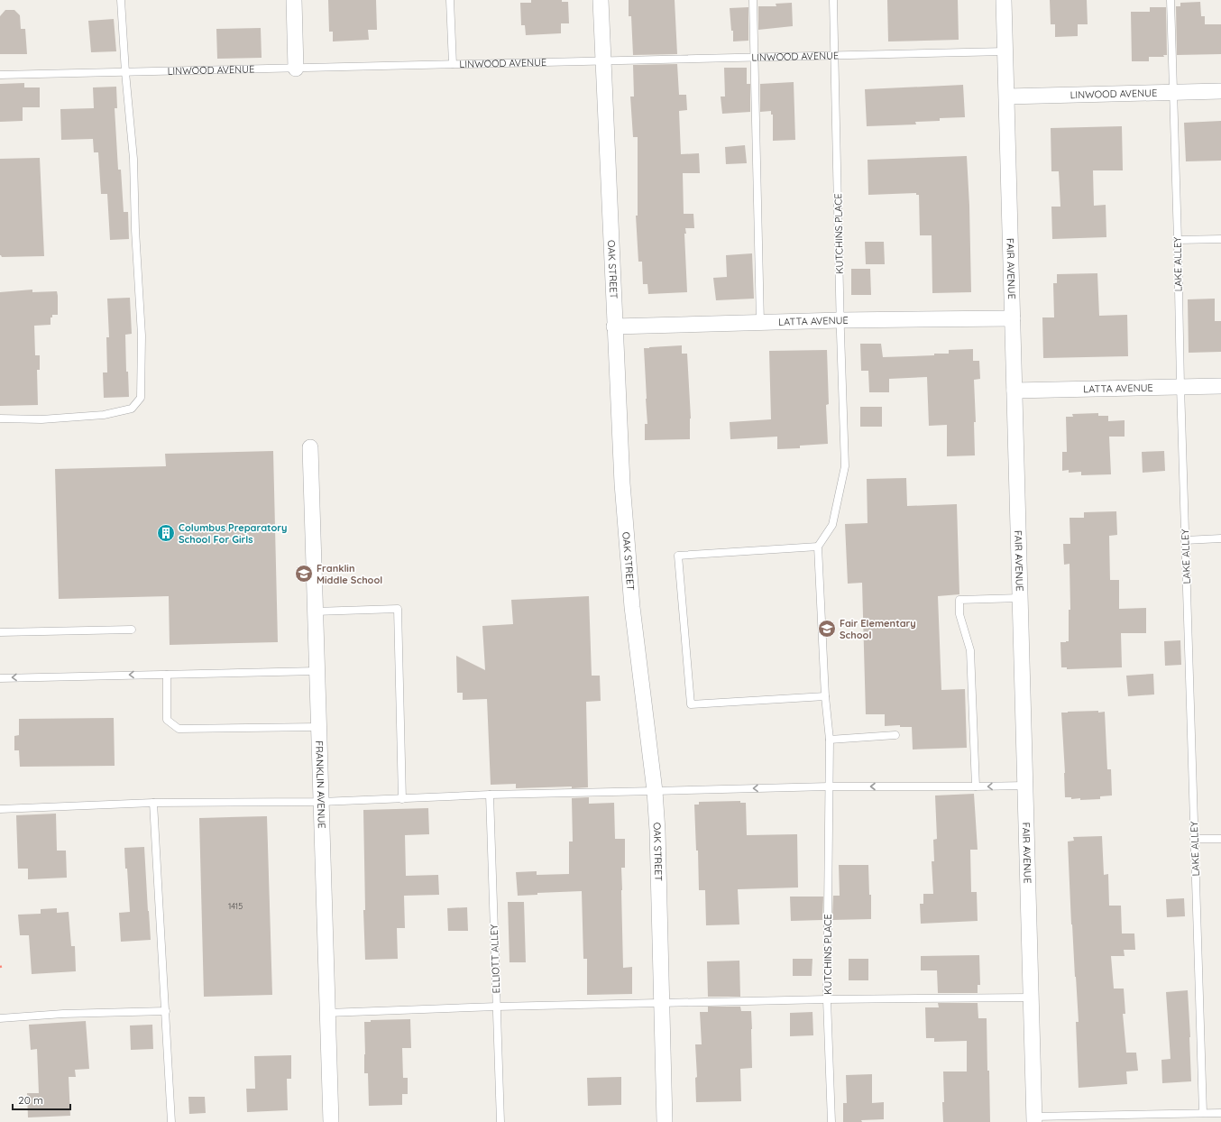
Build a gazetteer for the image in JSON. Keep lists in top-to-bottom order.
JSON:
{
  "streets": {
    "street": [
      "LINWOOD AVENUE",
      "FAIR AVENUE",
      "OAK STREET",
      "LATTA AVENUE",
      "FRANKLIN AVENUE"
    ],
    "lane": ["KUTCHINS PLACE", "LAKE ALLEY", "ELLIOTT ALLEY"]
  },
  "crossings": [
    ["LINWOOD AVENUE", "KUTCHINS PLACE"],
    ["LINWOOD AVENUE", "LAKE ALLEY"],
    ["LINWOOD AVENUE", "FAIR AVENUE"],
    ["LINWOOD AVENUE", "OAK STREET"],
    ["KUTCHINS PLACE", "LATTA AVENUE"],
    ["LAKE ALLEY", "LATTA AVENUE"],
    ["FAIR AVENUE", "LATTA AVENUE"],
    ["OAK STREET", "LATTA AVENUE"]
  ],
  "places": {
    "building": ["Columbus Preparatory School For Girls"],
    "school or university": ["Franklin Middle School", "Fair Elementary School"]
  },
  "house_numbers": ["1415"],
  "scale_bar": "20 m"
}
